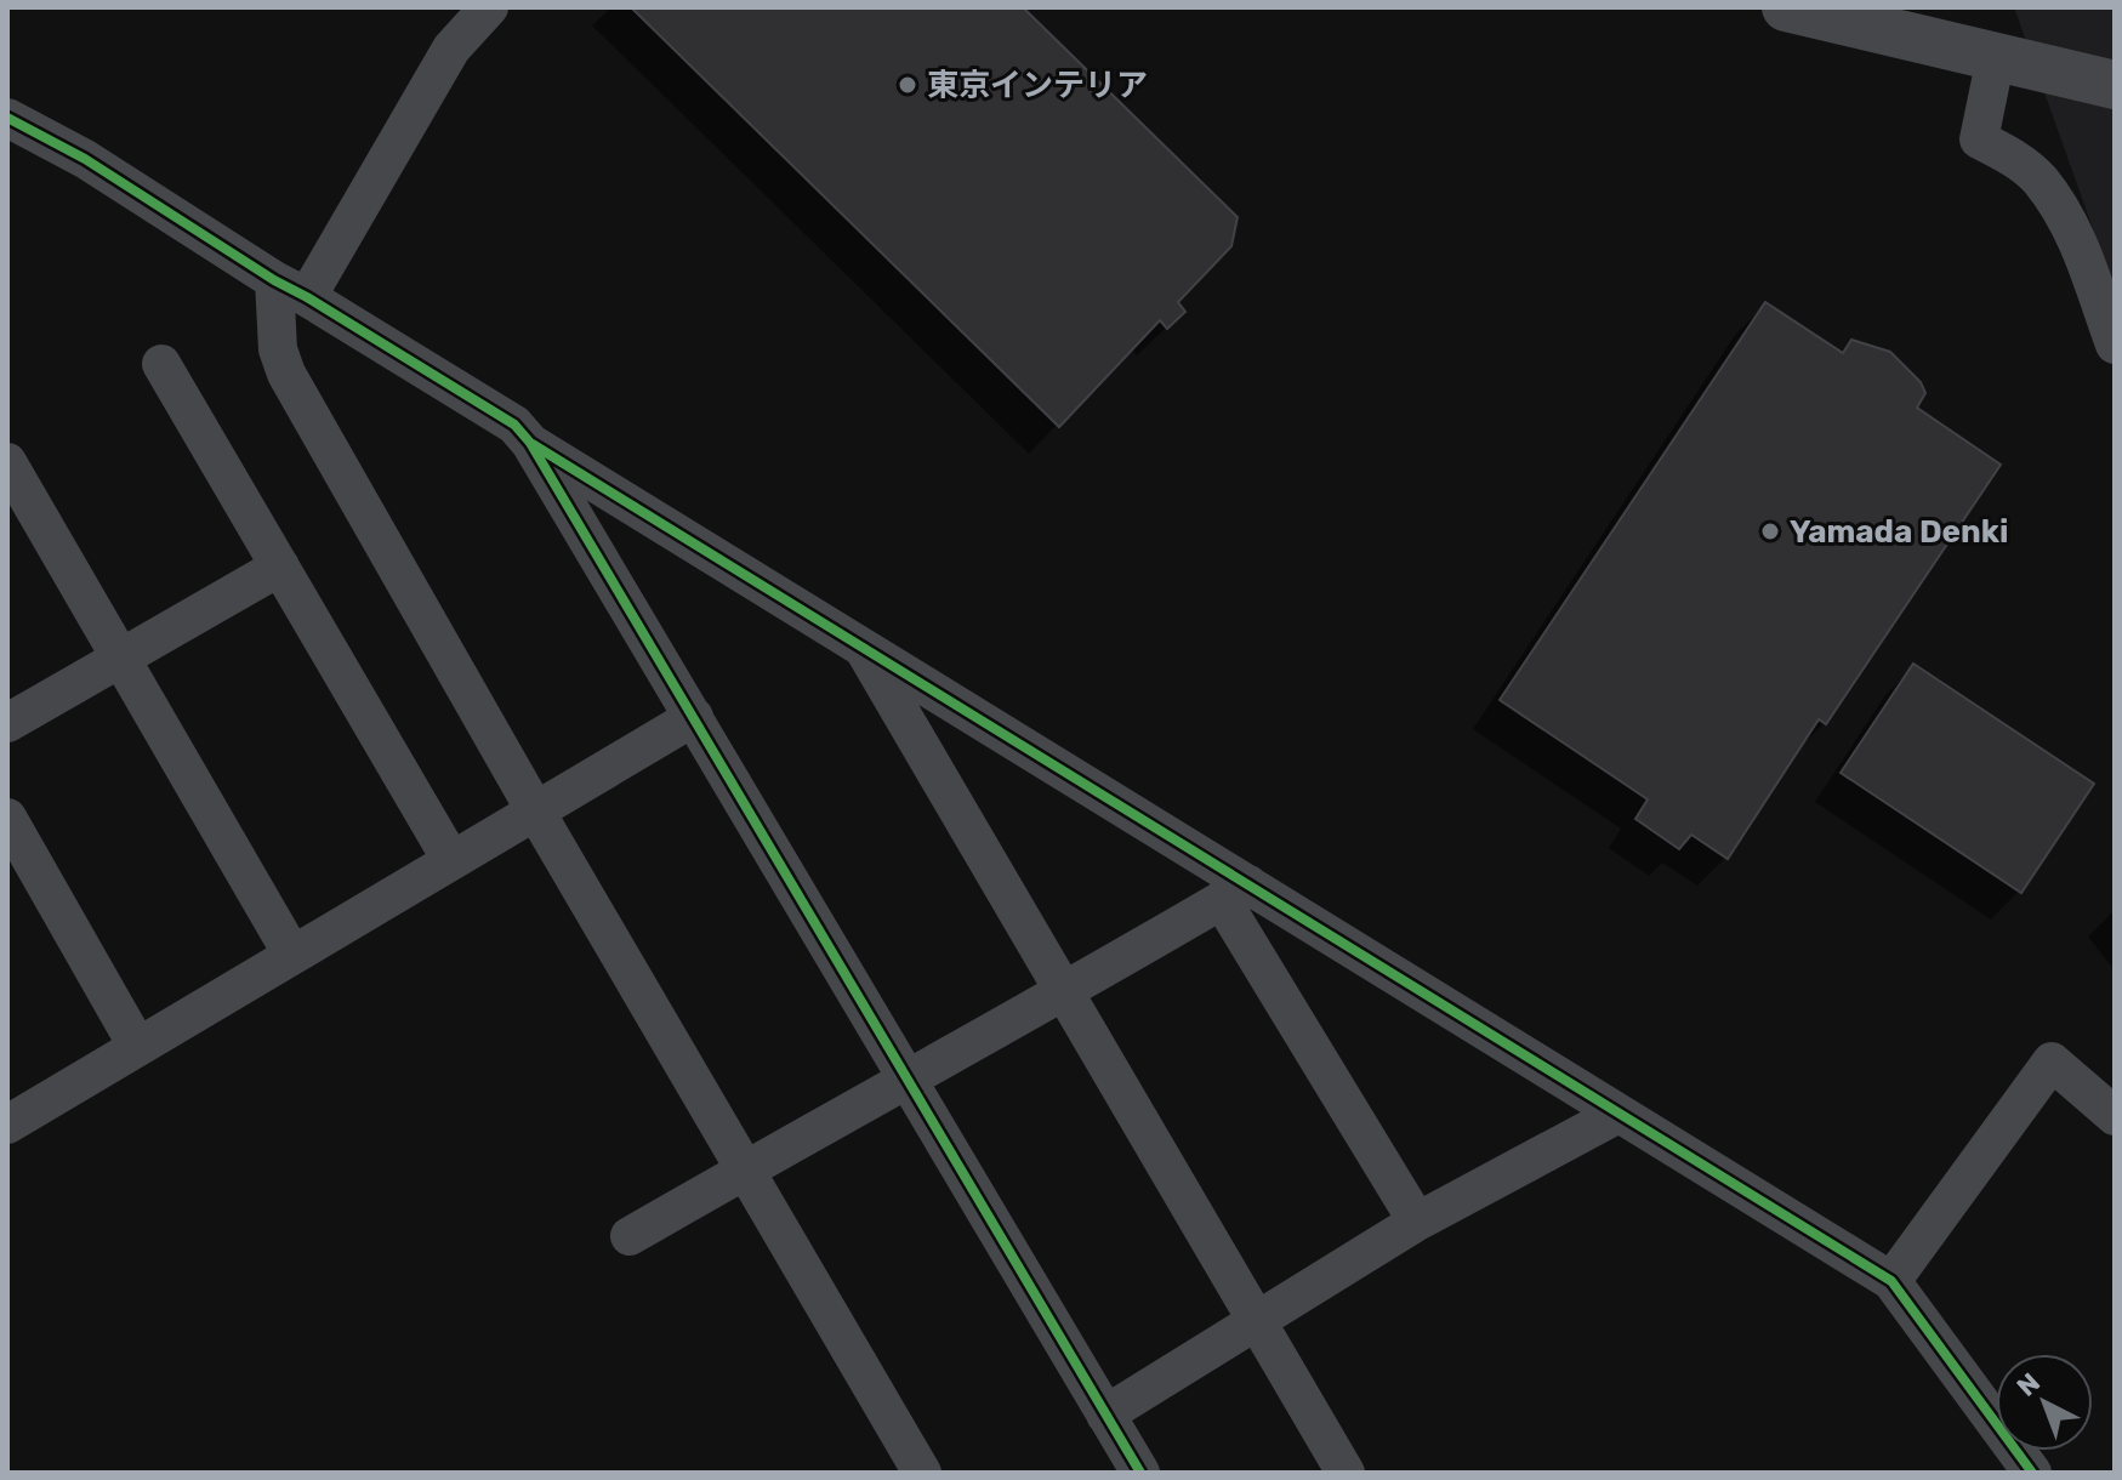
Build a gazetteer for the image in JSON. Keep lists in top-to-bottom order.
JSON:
{
  "places": ["東京インテリア", "Yamada Denki"],
  "north": "top left"
}
